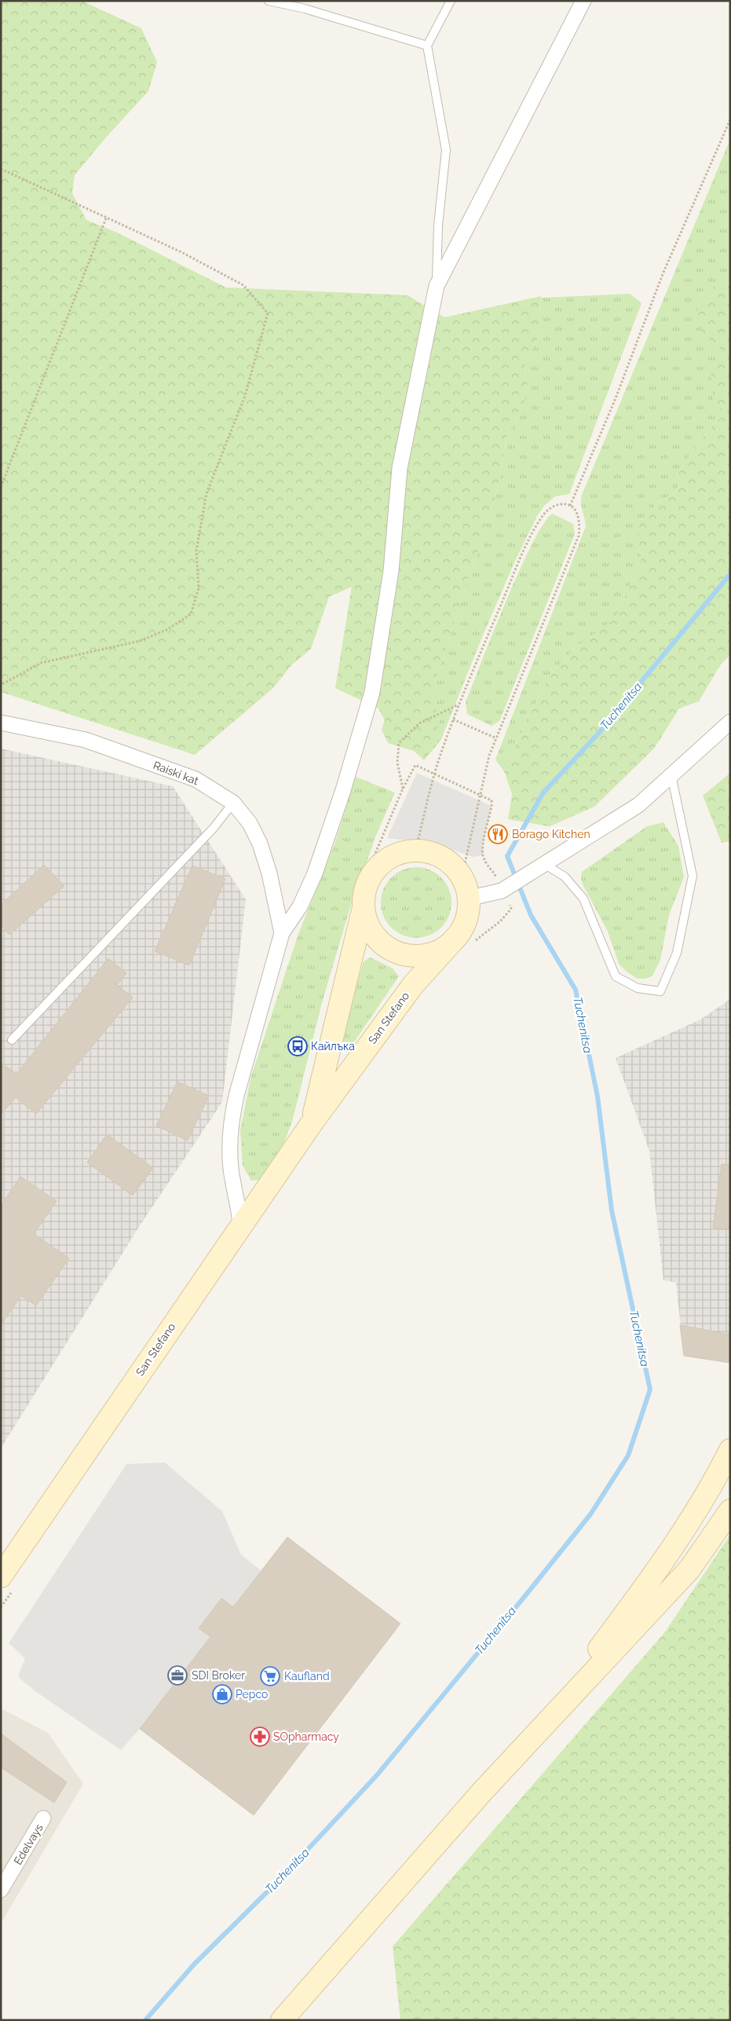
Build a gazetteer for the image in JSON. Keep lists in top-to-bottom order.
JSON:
{
  "streets": {
    "street": ["Raiski kat", "San Stefano", "Edelvays"]
  },
  "water": ["Tuchenitsa"],
  "places": {
    "restaurant": ["Borago Kitchen"],
    "bus stop": ["Кайлъка"],
    "office": ["SDI Broker"],
    "supermarket": ["Kaufland"],
    "shop": ["Pepco"],
    "pharmacy": ["SOpharmacy"]
  }
}
